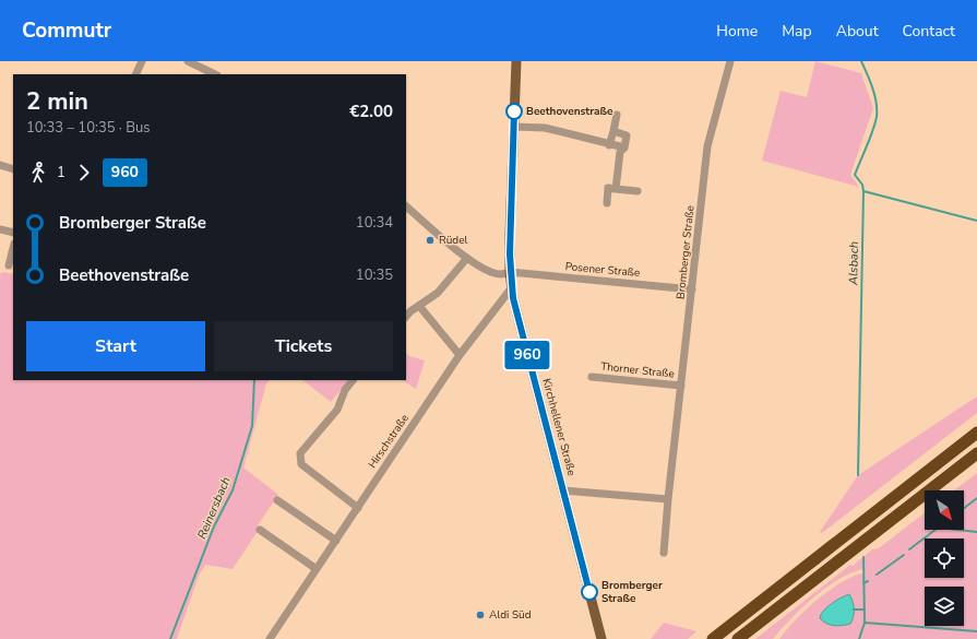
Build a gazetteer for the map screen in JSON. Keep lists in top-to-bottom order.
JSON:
{
  "streets": {
    "main road": ["Kirchhellener Straße"],
    "street": [
      "Bromberger Straße",
      "Posener Straße",
      "Thorner Straße",
      "Hirschstraße"
    ]
  },
  "crossings": [
    ["Bromberger Straße", "Posener Straße"],
    ["Bromberger Straße", "Thorner Straße"],
    ["Posener Straße", "Kirchhellener Straße"],
    ["Kirchhellener Straße", "Hirschstraße"]
  ],
  "water": ["Alsbach", "Reinersbach"],
  "places": [
    "Beethovenstraße",
    "Rüdel",
    "Bromberger Straße",
    "Aldi Süd"
  ],
  "lines": ["bus line 960"],
  "north": "bottom right",
  "page": {
    "header": "Commutr",
    "nav": [
      "Home",
      "Map",
      "About",
      "Contact"
    ],
    "on_map": "960",
    "heading": ["2 min", "10:33 – 10:35 · Bus", "€2.00"],
    "legs": ["1", "960"],
    "list": [
      {
        "name": "Bromberger Straße",
        "value": "10:34"
      },
      {
        "name": "Beethovenstraße",
        "value": "10:35"
      }
    ],
    "buttons": ["Start", "Tickets"]
  }
}
